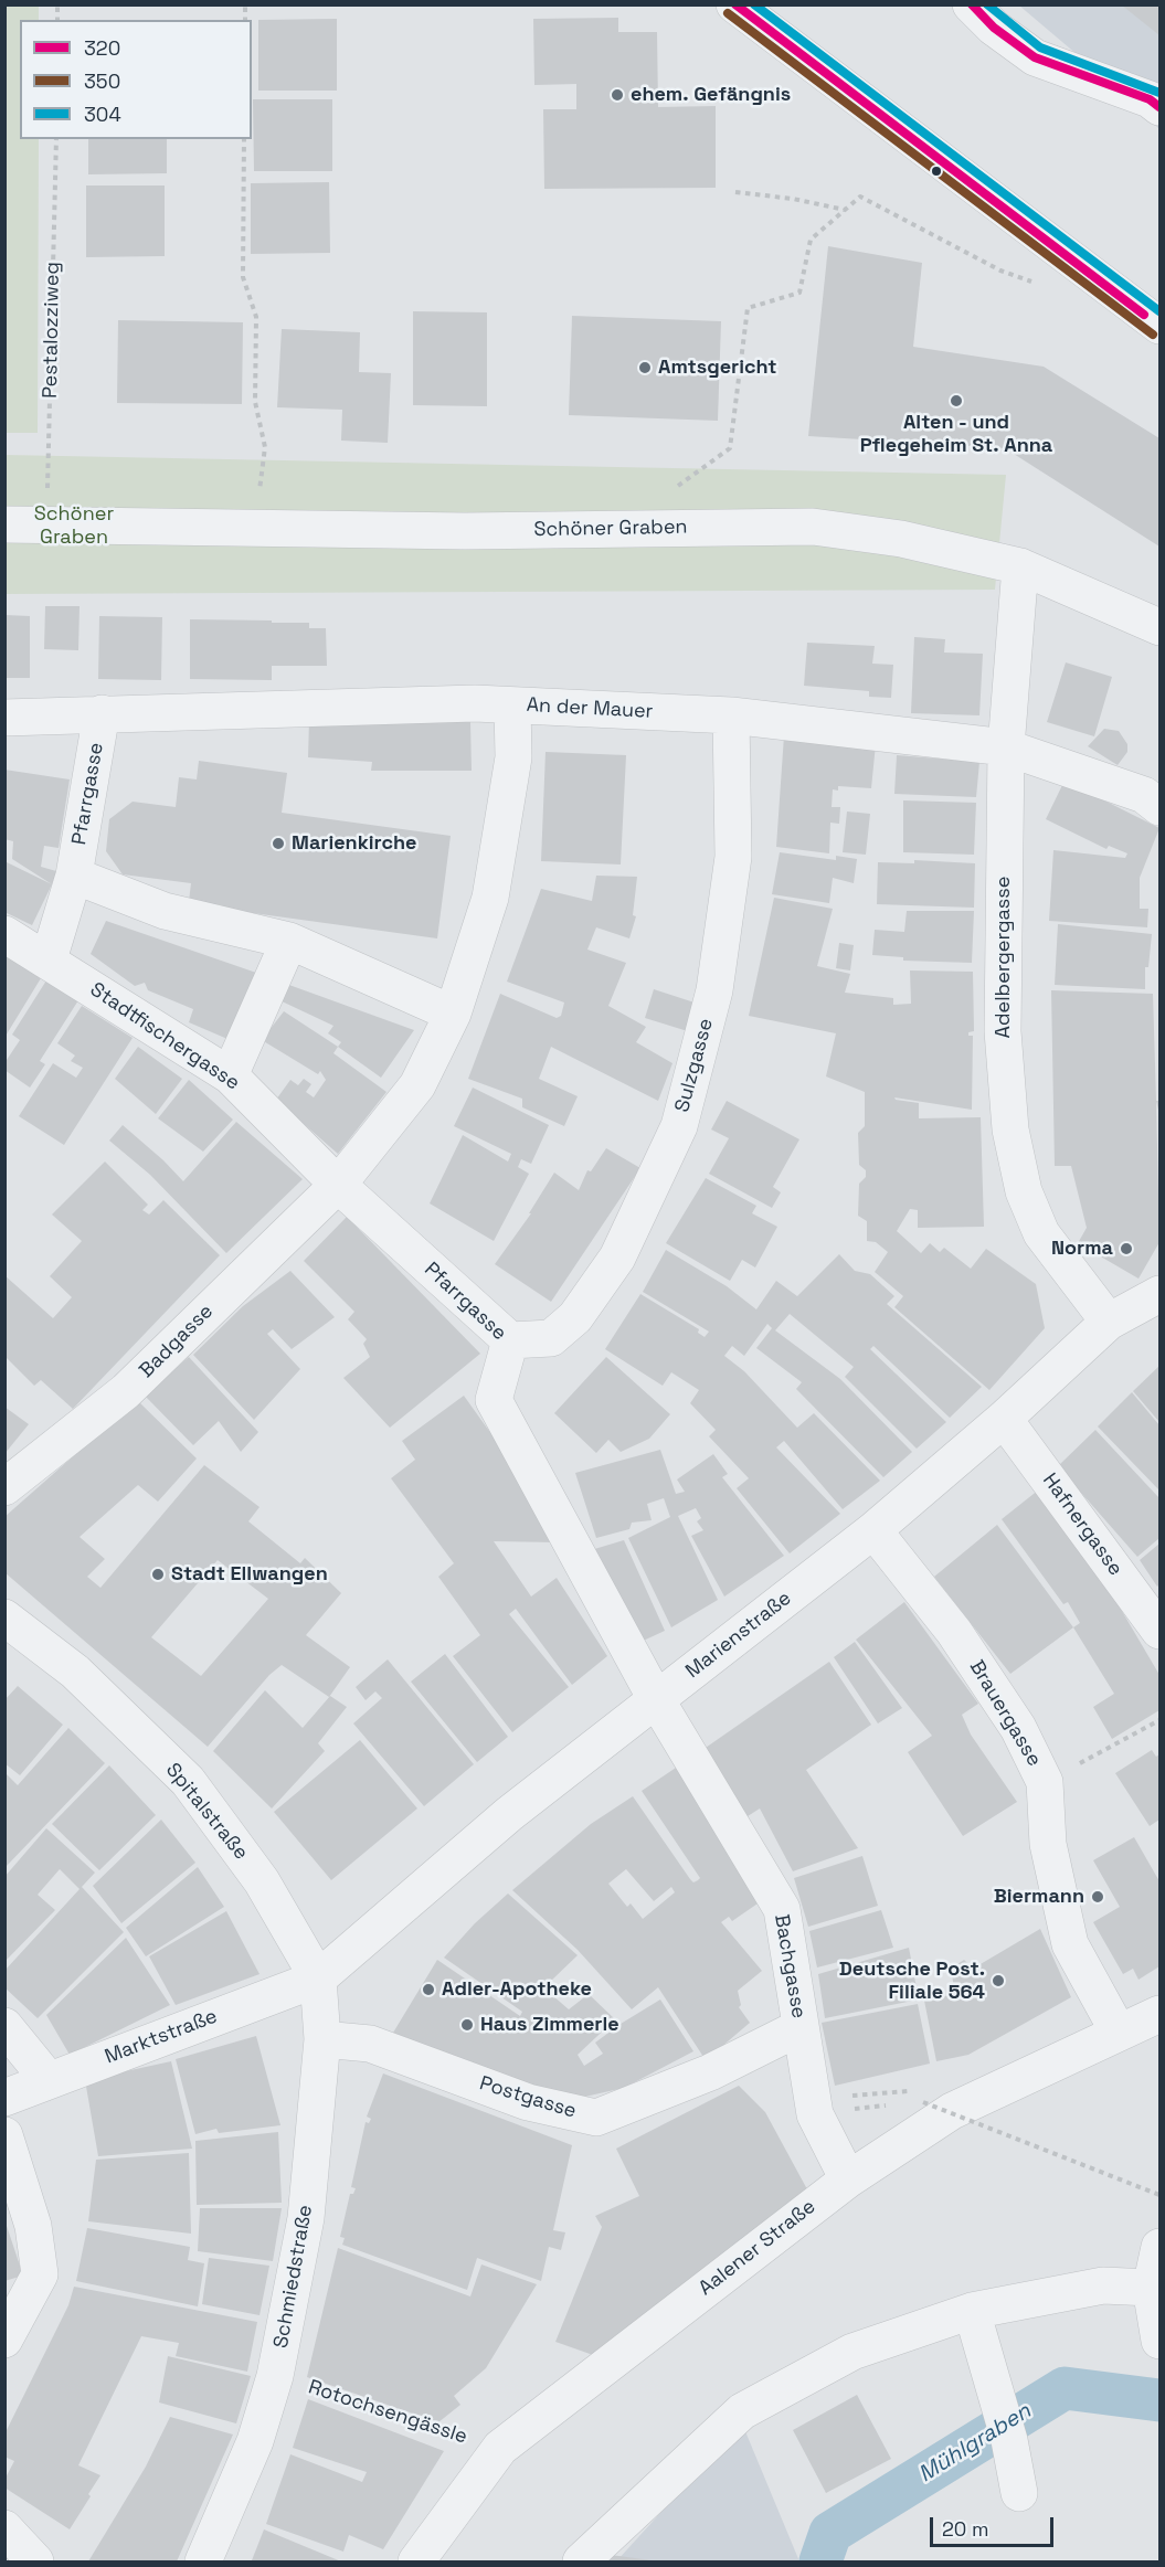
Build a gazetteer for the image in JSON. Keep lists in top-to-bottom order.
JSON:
{
  "streets": {
    "street": [
      "Schöner Graben",
      "An der Mauer",
      "Pfarrgasse",
      "Adelbergergasse",
      "Stadtfischergasse",
      "Sulzgasse",
      "Badgasse",
      "Hafnergasse",
      "Marienstraße",
      "Brauergasse",
      "Spitalstraße",
      "Bachgasse",
      "Marktstraße",
      "Postgasse",
      "Aalener Straße",
      "Schmiedstraße"
    ],
    "path": ["Pestalozziweg", "Rotochsengässle"]
  },
  "crossings": [
    ["Pestalozziweg", "Schöner Graben"],
    ["Schöner Graben", "Adelbergergasse"],
    ["An der Mauer", "Pfarrgasse"],
    ["An der Mauer", "Adelbergergasse"],
    ["An der Mauer", "Sulzgasse"],
    ["Pfarrgasse", "Stadtfischergasse"],
    ["Pfarrgasse", "Sulzgasse"],
    ["Pfarrgasse", "Badgasse"],
    ["Pfarrgasse", "Marienstraße"],
    ["Pfarrgasse", "Bachgasse"],
    ["Adelbergergasse", "Marienstraße"],
    ["Stadtfischergasse", "Badgasse"],
    ["Hafnergasse", "Marienstraße"],
    ["Marienstraße", "Brauergasse"],
    ["Marienstraße", "Spitalstraße"],
    ["Marienstraße", "Bachgasse"],
    ["Marienstraße", "Marktstraße"],
    ["Marienstraße", "Schmiedstraße"],
    ["Brauergasse", "Aalener Straße"],
    ["Spitalstraße", "Marktstraße"],
    ["Spitalstraße", "Schmiedstraße"],
    ["Bachgasse", "Postgasse"],
    ["Bachgasse", "Aalener Straße"],
    ["Marktstraße", "Schmiedstraße"],
    ["Postgasse", "Schmiedstraße"],
    ["Aalener Straße", "Rotochsengässle"],
    ["Schmiedstraße", "Rotochsengässle"]
  ],
  "water": ["Mühlgraben"],
  "parks": ["Schöner Graben"],
  "places": [
    "ehem. Gefängnis",
    "Amtsgericht",
    "Alten - und Pflegeheim St. Anna",
    "Marienkirche",
    "Norma",
    "Stadt Ellwangen",
    "Biermann",
    "Deutsche Post. Filiale 564",
    "Adler-Apotheke",
    "Haus Zimmerle"
  ],
  "lines": ["transit line 320", "transit line 304", "transit line 350"],
  "legend": ["320", "350", "304"],
  "scale_bar": "20 m"
}
